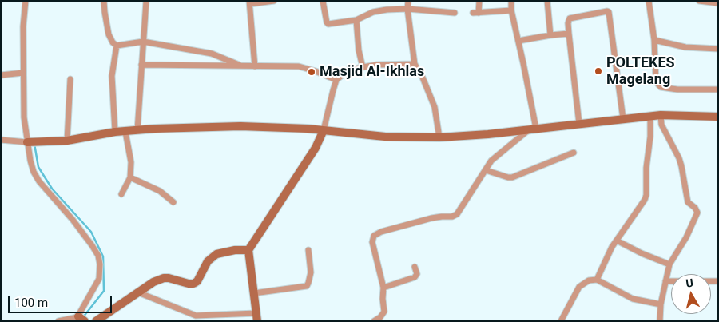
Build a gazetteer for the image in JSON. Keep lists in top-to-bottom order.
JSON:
{
  "places": ["POLTEKES Magelang", "Masjid Al-Ikhlas"],
  "scale_bar": "100 m",
  "north": "top"
}
